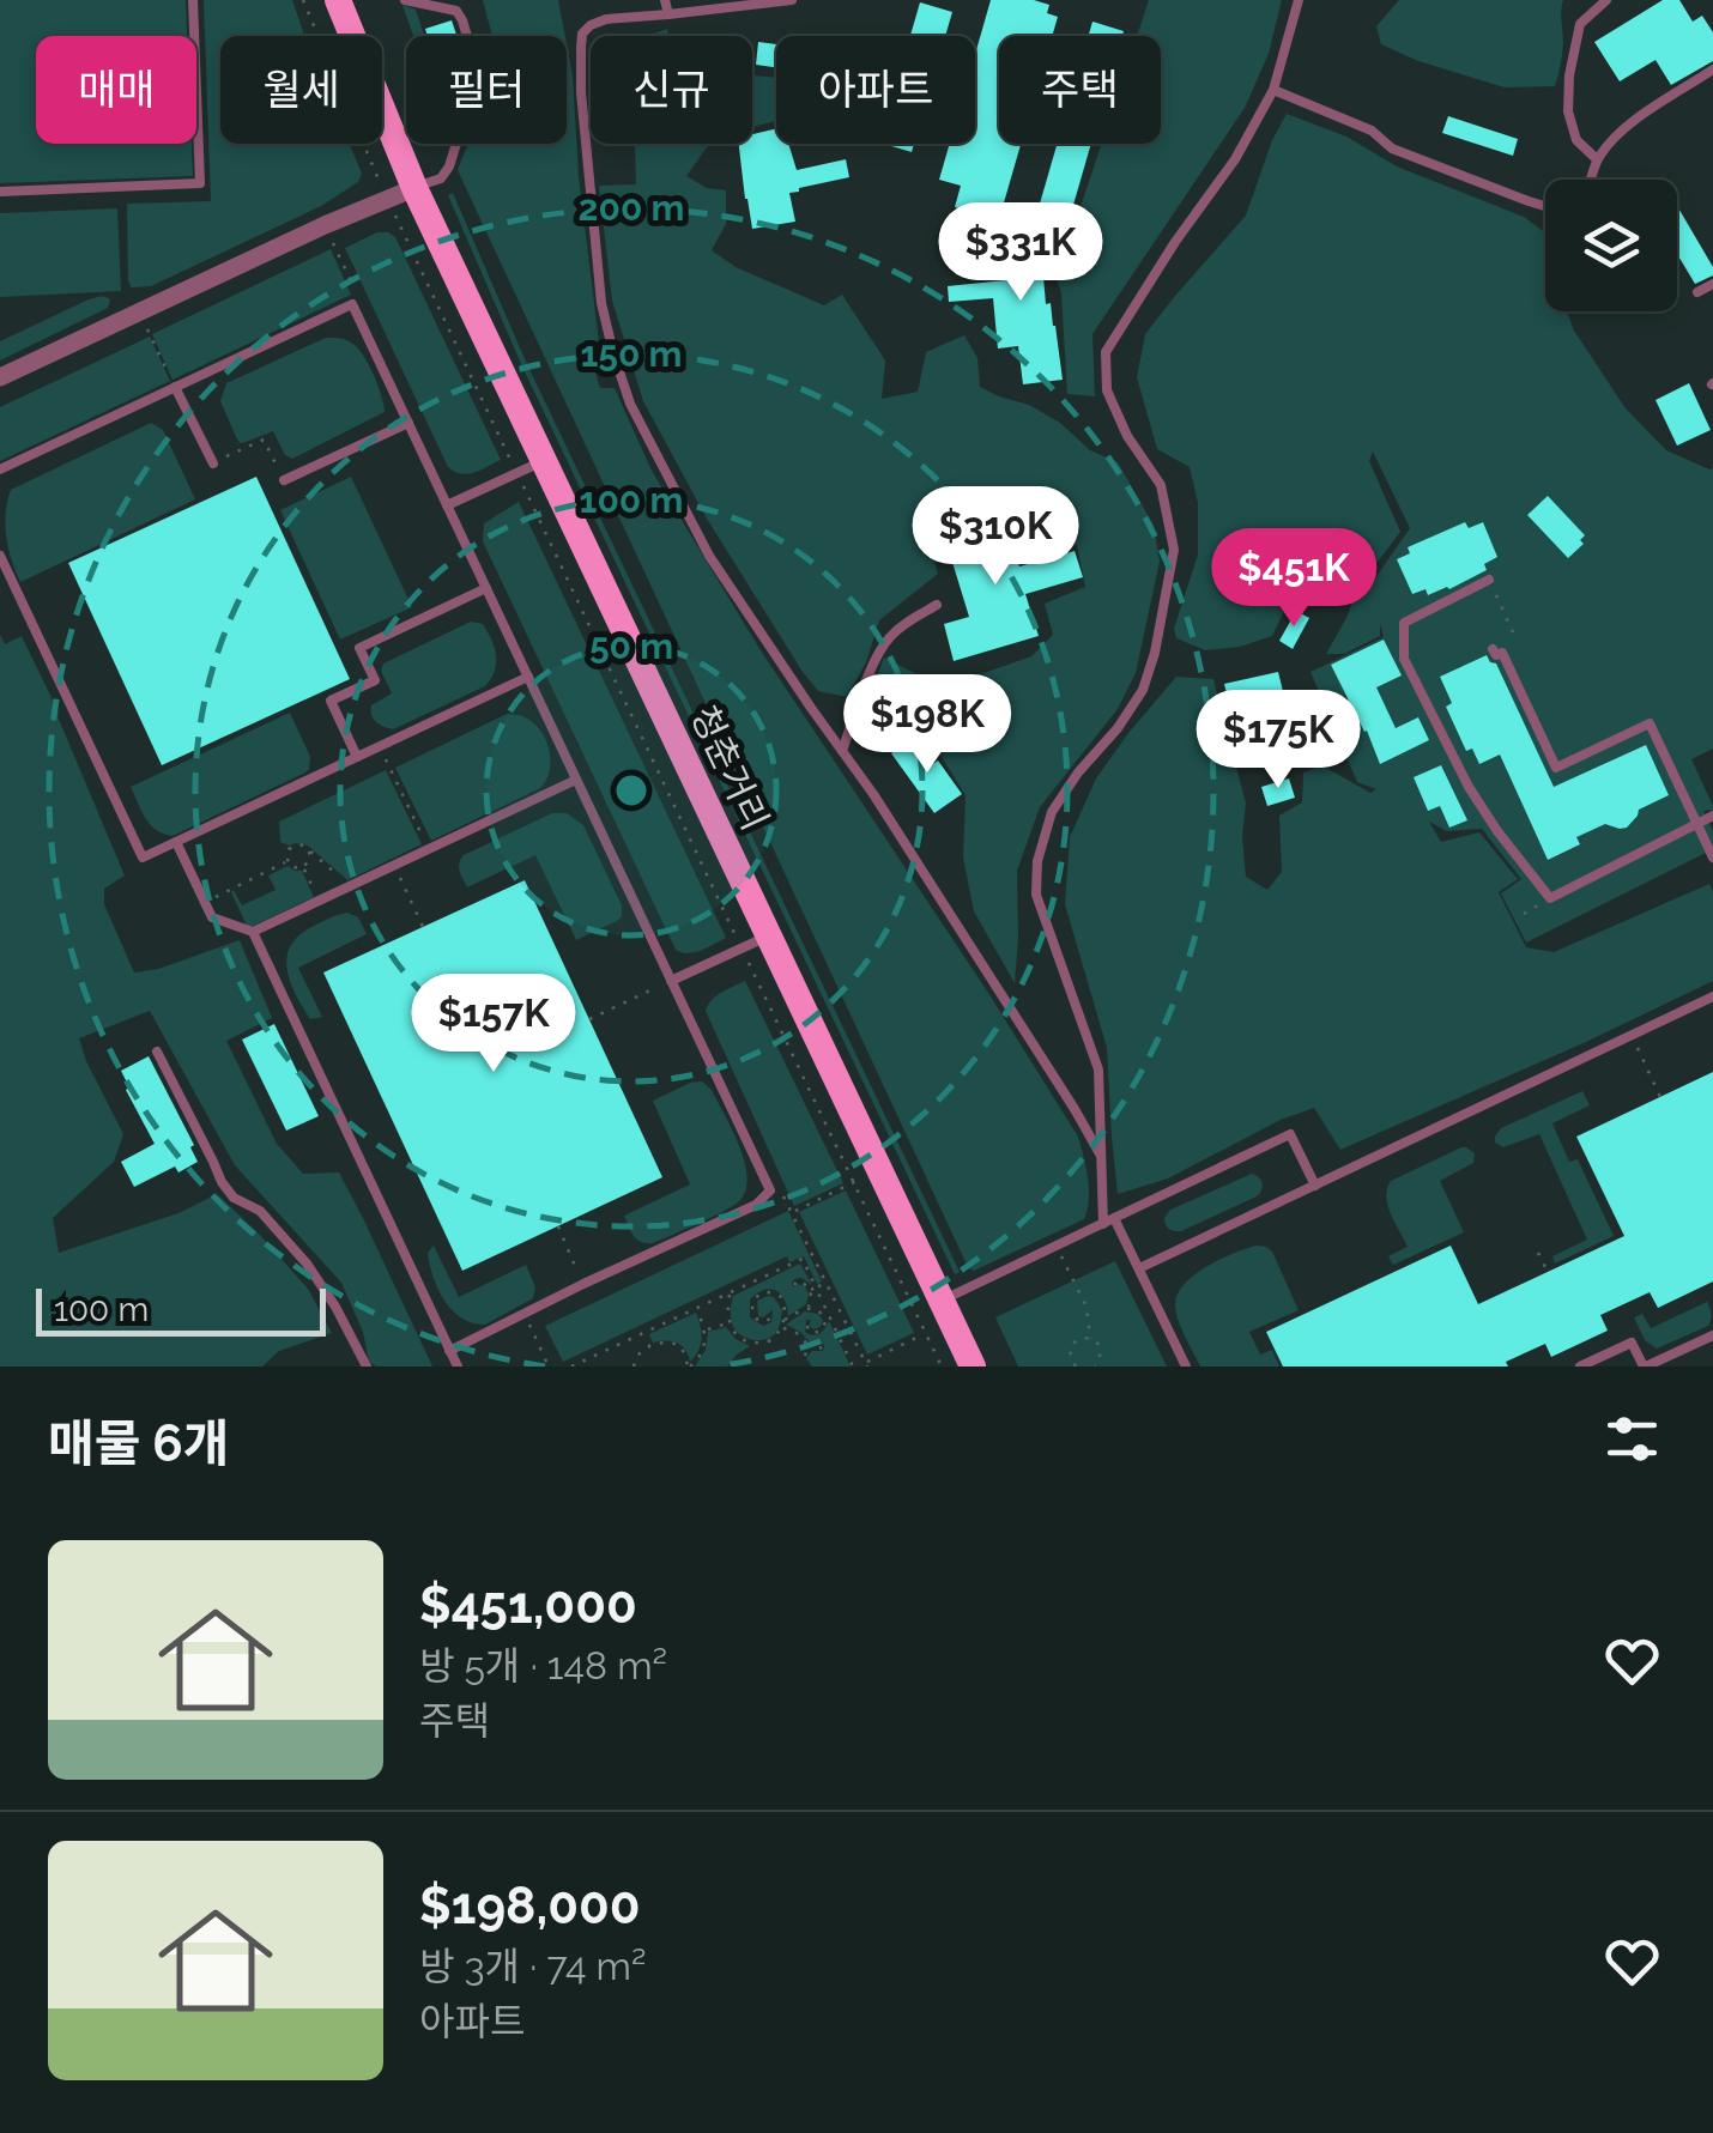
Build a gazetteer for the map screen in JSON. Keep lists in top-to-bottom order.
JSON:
{
  "streets": {
    "main road": ["청춘거리"]
  },
  "scale_bar": "100 m",
  "page": {
    "chip": [
      "매매",
      "월세",
      "필터",
      "신규",
      "아파트",
      "주택"
    ],
    "price": [
      "$331K",
      "$310K",
      "$451K",
      "$198K",
      "$175K",
      "$157K"
    ],
    "scale": "100 m",
    "heading": "매물 6개",
    "list": [
      {
        "name": "$451,000",
        "note": "방 5개 · 148 m² · 주택"
      },
      {
        "name": "$198,000",
        "note": "방 3개 · 74 m² · 아파트"
      }
    ]
  },
  "rings": [
    "200 m",
    "150 m",
    "100 m",
    "50 m"
  ]
}
